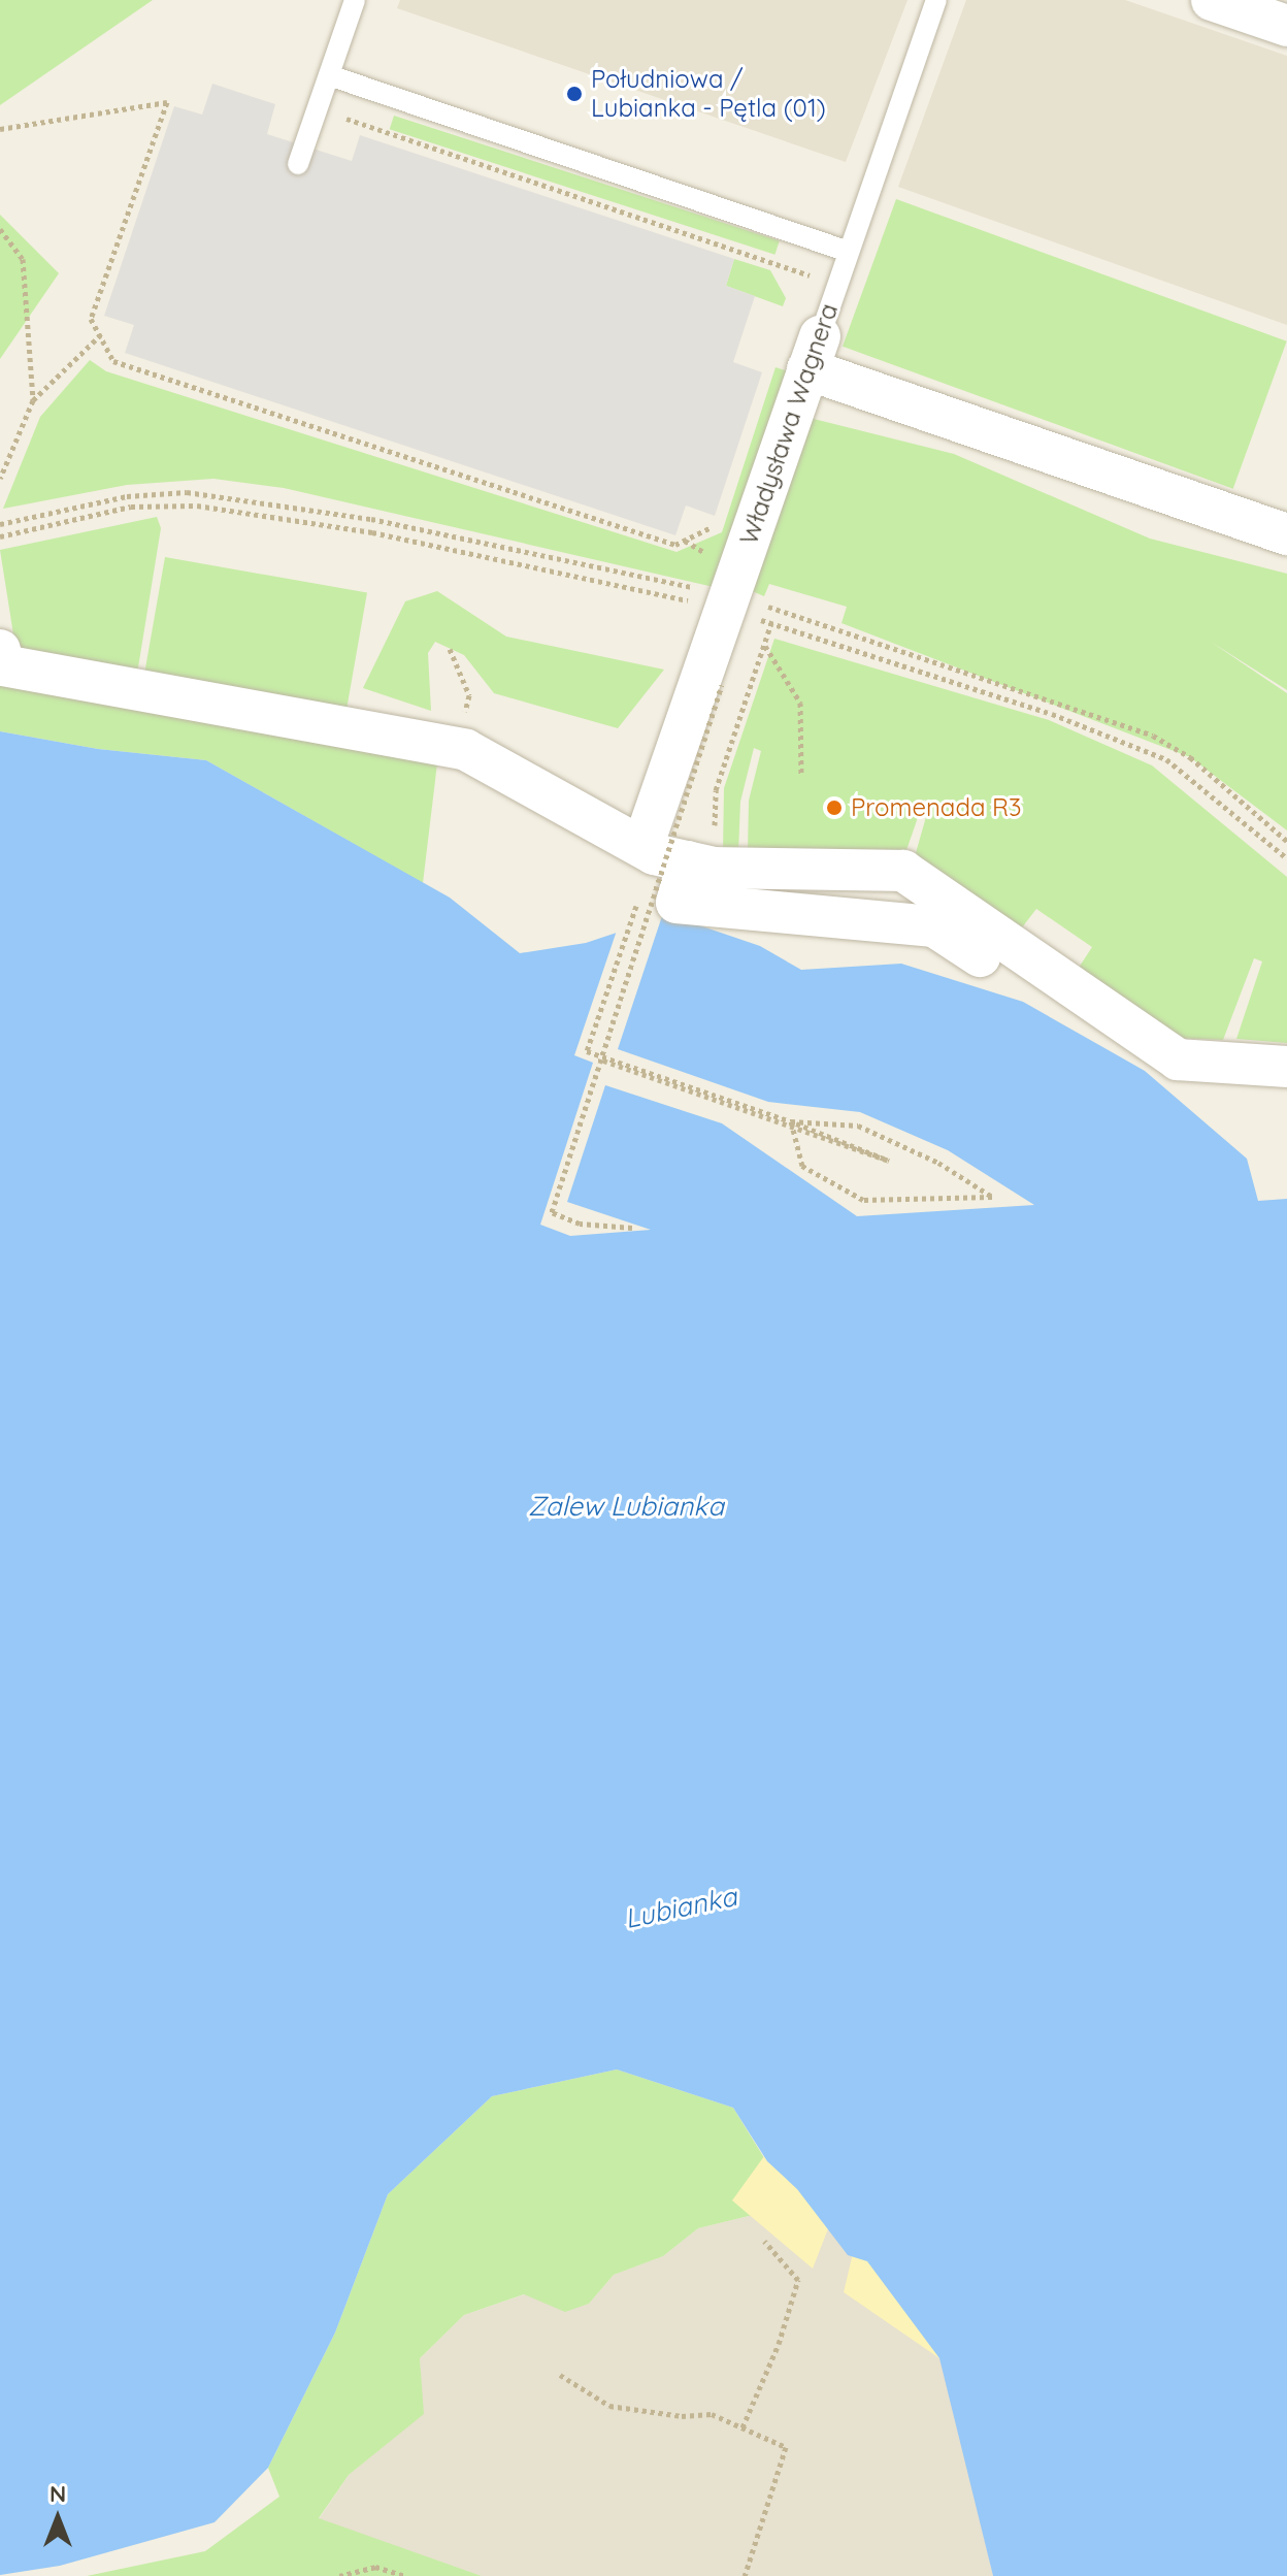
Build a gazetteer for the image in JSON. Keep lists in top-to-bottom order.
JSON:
{
  "streets": {
    "street": ["Władysława Wagnera"]
  },
  "water": ["Zalew Lubianka", "Lubianka"],
  "places": ["Południowa / Lubianka - Pętla (01)", "Promenada R3"],
  "north": "top"
}
